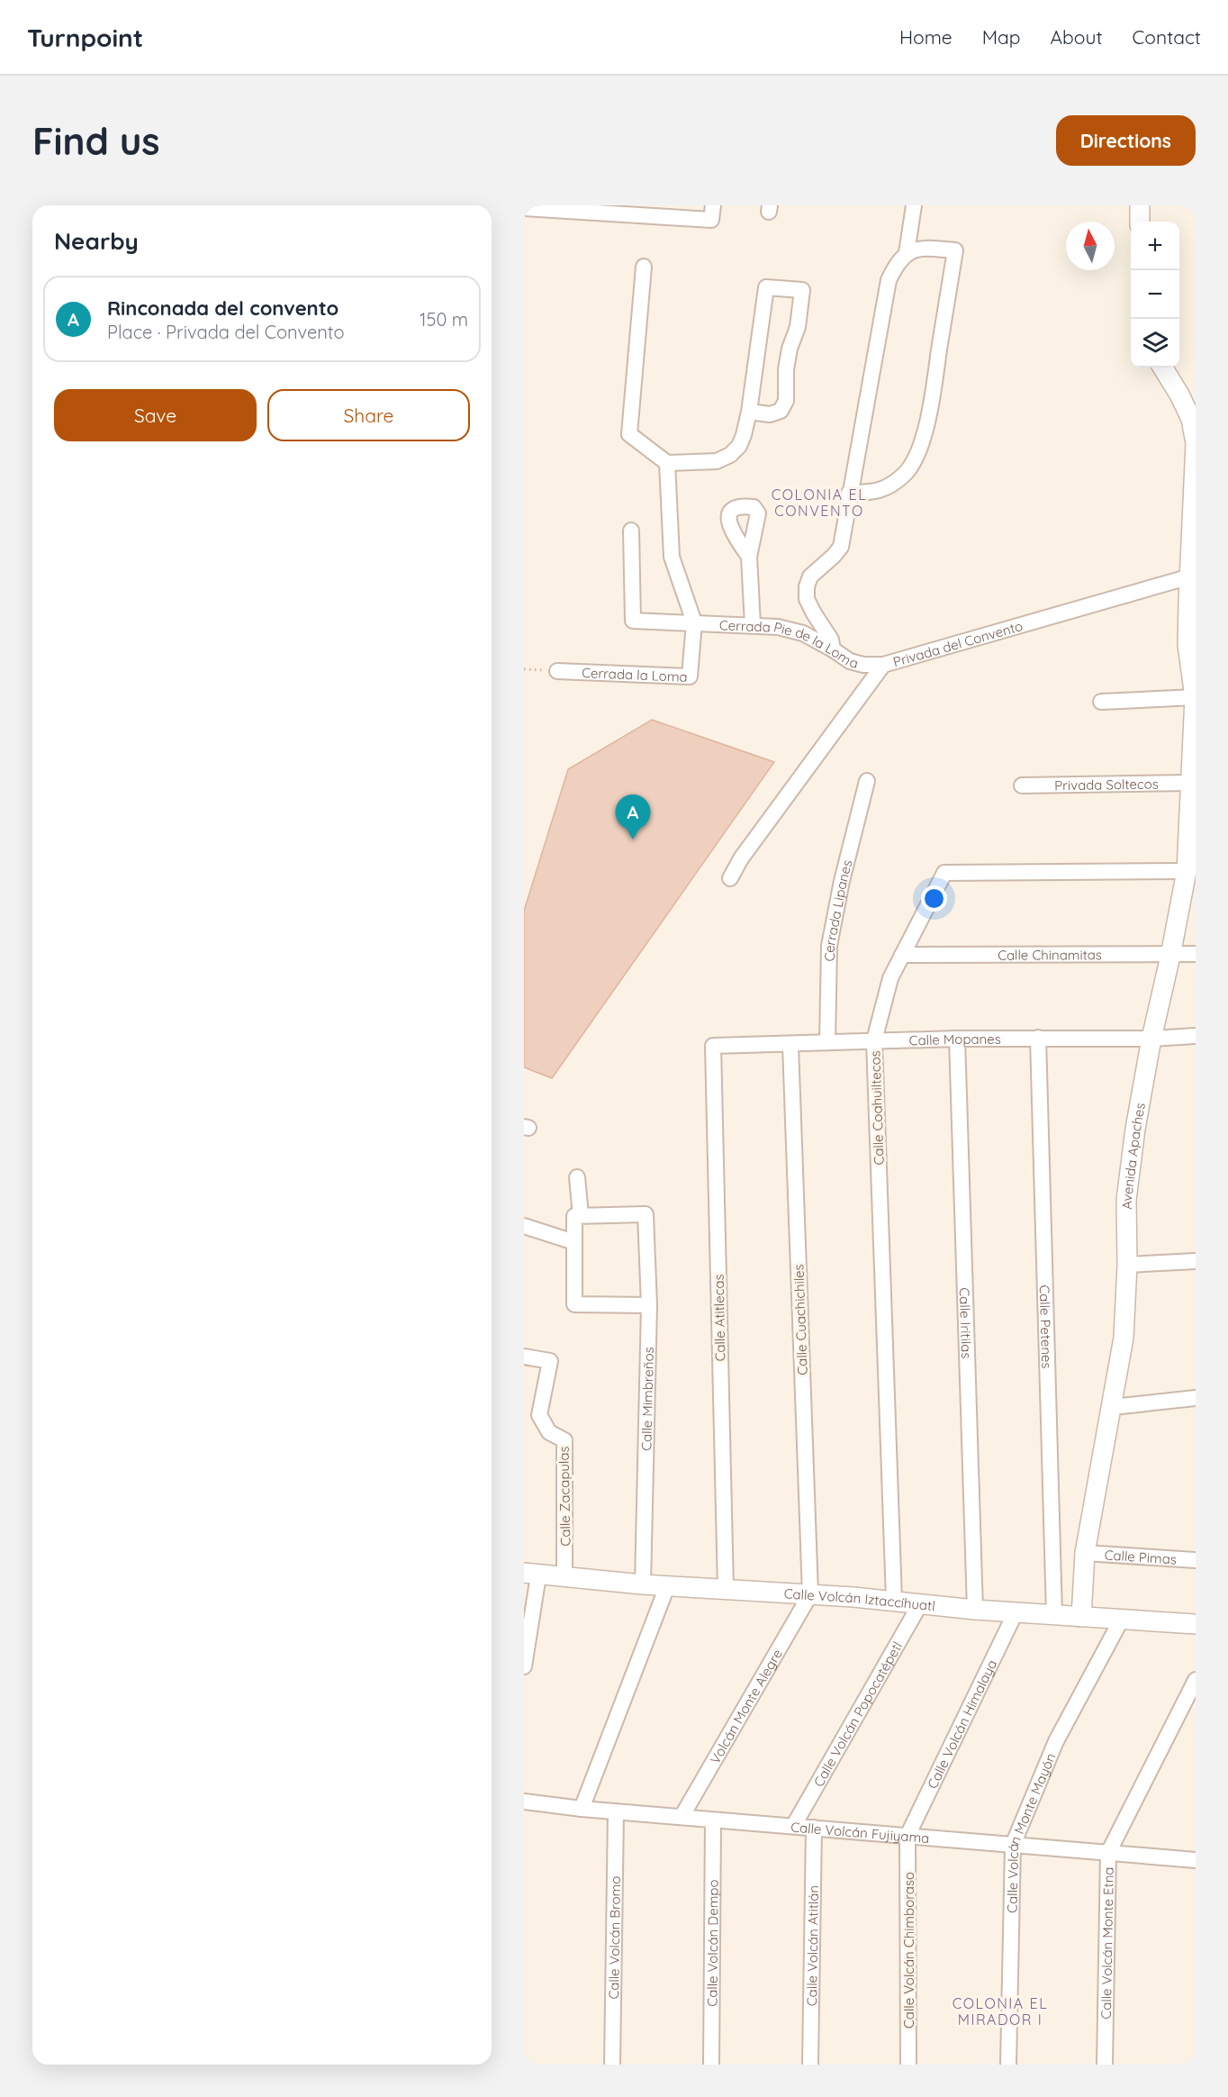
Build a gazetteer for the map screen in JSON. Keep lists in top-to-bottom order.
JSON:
{
  "streets": {
    "street": [
      "Privada del Convento",
      "Cerrada Pie de la Loma",
      "Cerrada la Loma",
      "Privada Soltecos",
      "Cerrada Lipanes",
      "Calle Chinamitas",
      "Calle Mopanes",
      "Calle Coahuiltecos",
      "Avenida Apaches",
      "Calle Atitlecas",
      "Calle Cuachichiles",
      "Calle Iritilas",
      "Calle Petenes",
      "Calle Mimbreños",
      "Calle Zacapulas",
      "Calle Pimas",
      "Calle Volcán Iztaccíhuatl",
      "Volcán Monte Alegre",
      "Calle Volcán Popocatépetl",
      "Calle Volcán Himalaya",
      "Calle Volcán Fujiyama",
      "Calle Volcán Monte Mayón",
      "Calle Volcán Bromo",
      "Calle Volcán Dempo",
      "Calle Volcán Monte Etna",
      "Calle Volcán Atitlán",
      "Calle Volcán Chimboraso"
    ]
  },
  "crossings": [
    ["Privada del Convento", "Cerrada Pie de la Loma"],
    ["Privada del Convento", "Avenida Apaches"],
    ["Cerrada Pie de la Loma", "Cerrada la Loma"],
    ["Privada Soltecos", "Avenida Apaches"],
    ["Cerrada Lipanes", "Calle Mopanes"],
    ["Calle Chinamitas", "Calle Coahuiltecos"],
    ["Calle Chinamitas", "Avenida Apaches"],
    ["Calle Mopanes", "Calle Coahuiltecos"],
    ["Calle Mopanes", "Avenida Apaches"],
    ["Calle Mopanes", "Calle Atitlecas"],
    ["Calle Mopanes", "Calle Cuachichiles"],
    ["Calle Mopanes", "Calle Iritilas"],
    ["Calle Mopanes", "Calle Petenes"],
    ["Calle Coahuiltecos", "Avenida Apaches"],
    ["Calle Coahuiltecos", "Calle Volcán Iztaccíhuatl"],
    ["Avenida Apaches", "Calle Pimas"],
    ["Avenida Apaches", "Calle Volcán Iztaccíhuatl"],
    ["Calle Atitlecas", "Calle Volcán Iztaccíhuatl"],
    ["Calle Cuachichiles", "Calle Volcán Iztaccíhuatl"],
    ["Calle Cuachichiles", "Volcán Monte Alegre"],
    ["Calle Iritilas", "Calle Volcán Iztaccíhuatl"],
    ["Calle Petenes", "Calle Volcán Iztaccíhuatl"],
    ["Calle Mimbreños", "Calle Volcán Iztaccíhuatl"],
    ["Calle Zacapulas", "Calle Volcán Iztaccíhuatl"],
    ["Calle Volcán Iztaccíhuatl", "Volcán Monte Alegre"],
    ["Calle Volcán Iztaccíhuatl", "Calle Volcán Popocatépetl"],
    ["Calle Volcán Iztaccíhuatl", "Calle Volcán Himalaya"],
    ["Calle Volcán Iztaccíhuatl", "Calle Volcán Monte Mayón"],
    ["Volcán Monte Alegre", "Calle Volcán Fujiyama"],
    ["Calle Volcán Popocatépetl", "Calle Volcán Fujiyama"],
    ["Calle Volcán Himalaya", "Calle Volcán Fujiyama"],
    ["Calle Volcán Himalaya", "Calle Volcán Chimboraso"],
    ["Calle Volcán Fujiyama", "Calle Volcán Monte Mayón"],
    ["Calle Volcán Fujiyama", "Calle Volcán Bromo"],
    ["Calle Volcán Fujiyama", "Calle Volcán Dempo"],
    ["Calle Volcán Fujiyama", "Calle Volcán Monte Etna"],
    ["Calle Volcán Fujiyama", "Calle Volcán Atitlán"],
    ["Calle Volcán Fujiyama", "Calle Volcán Chimboraso"]
  ],
  "districts": ["COLONIA EL CONVENTO", "COLONIA EL MIRADOR I"],
  "north": "top",
  "page": {
    "header": "Turnpoint",
    "nav": [
      "Home",
      "Map",
      "About",
      "Contact"
    ],
    "buttons": [
      "Directions",
      ["Save", "Share"]
    ],
    "title": "Find us",
    "heading": "Nearby",
    "map_buttons": ["+", "−"],
    "list": [
      {
        "mark": "A",
        "name": "Rinconada del convento",
        "note": "Place · Privada del Convento",
        "value": "150 m"
      }
    ],
    "pins": "A"
  }
}
